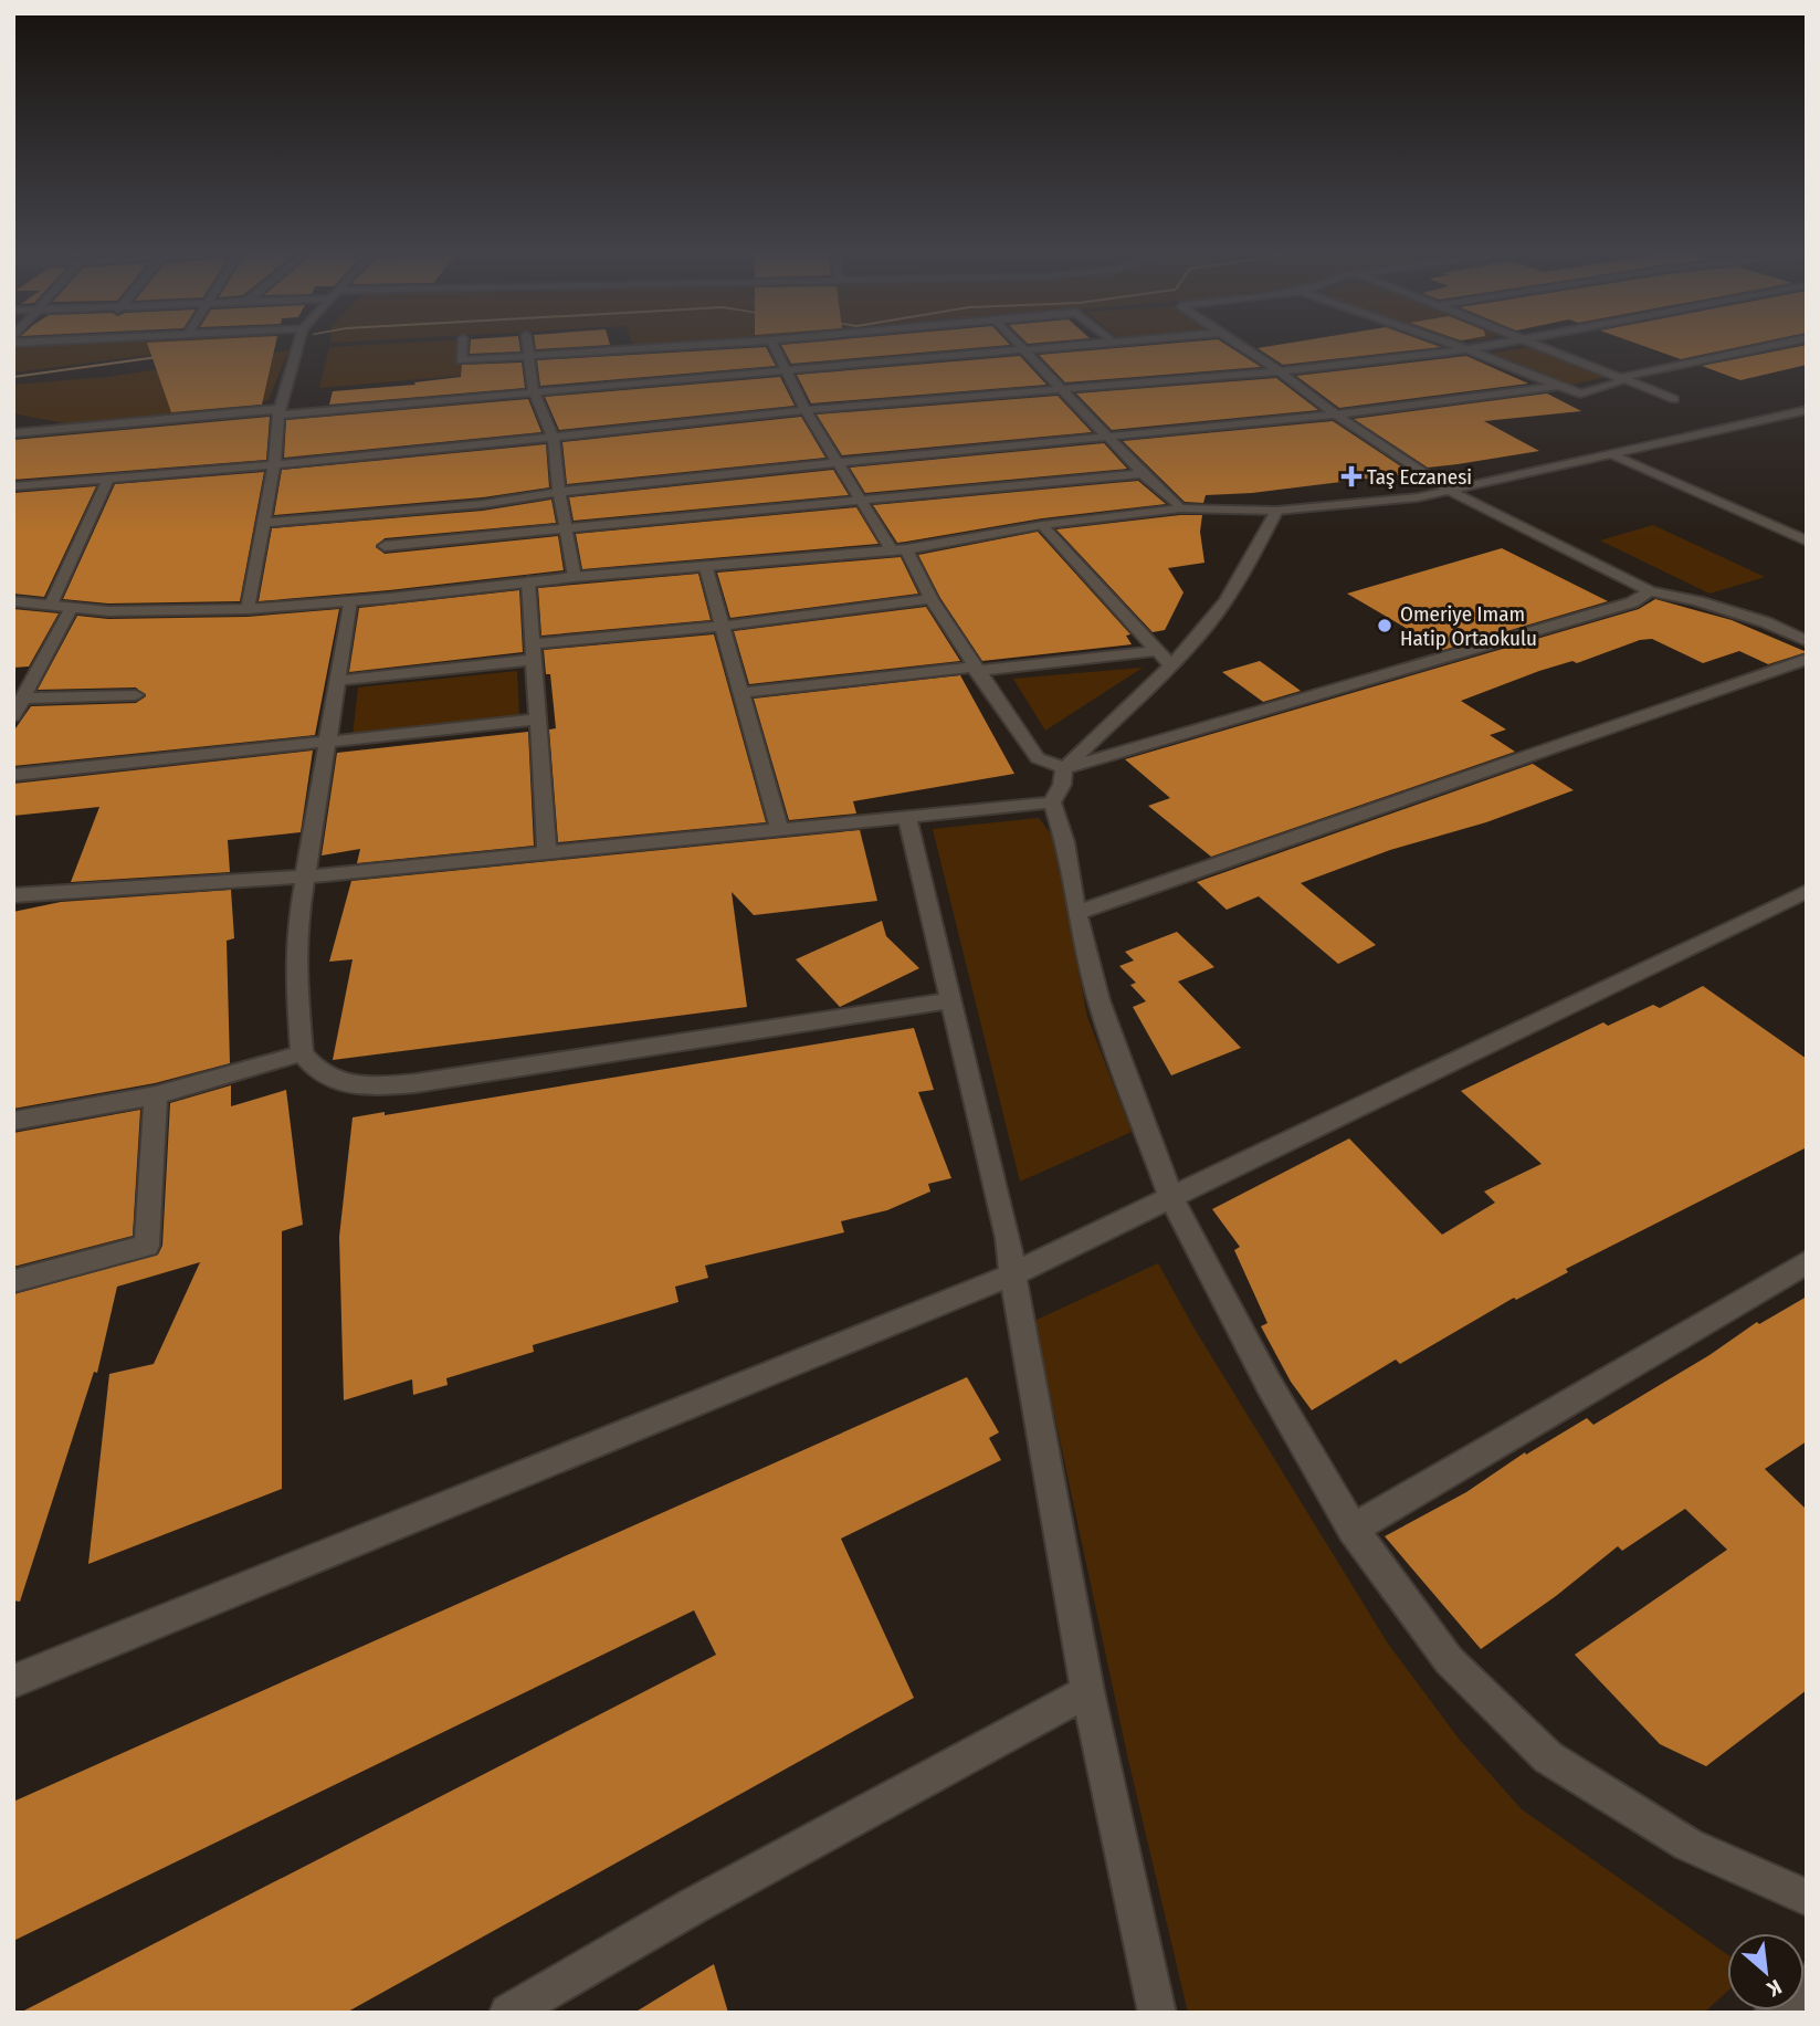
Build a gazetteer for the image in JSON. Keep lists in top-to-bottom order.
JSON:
{
  "places": {
    "health": ["Taş Eczanesi"],
    "other": ["Omeriye Imam Hatip Ortaokulu"]
  },
  "north": "bottom right"
}
